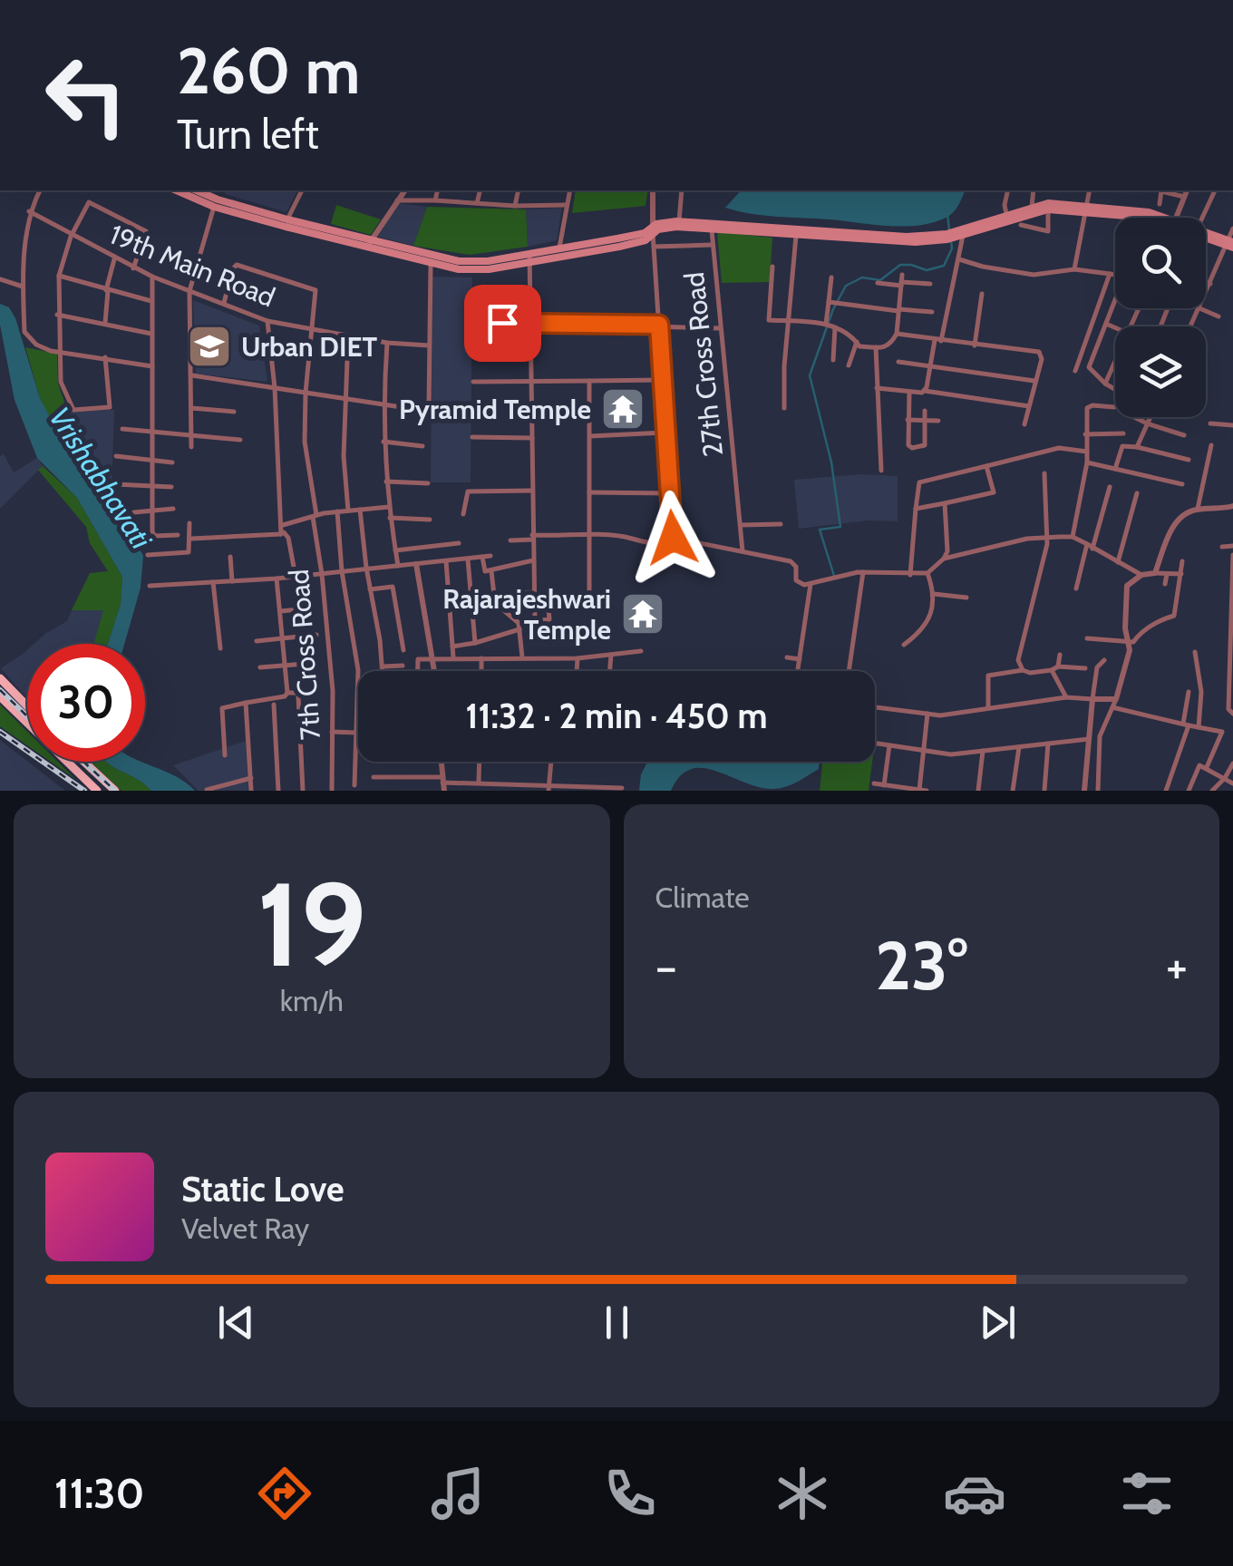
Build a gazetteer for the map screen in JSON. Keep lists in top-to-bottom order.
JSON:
{
  "streets": {
    "street": ["19th Main Road", "27th Cross Road", "7th Cross Road"]
  },
  "crossings": [
    ["19th Main Road", "7th Cross Road"]
  ],
  "water": ["Vrishabhavati"],
  "places": {
    "school or university": ["Urban DIET"],
    "temple": ["Pyramid Temple", "Rajarajeshwari Temple"]
  },
  "page": {
    "turn": ["260 m", "Turn left"],
    "limit": "30",
    "trip": "11:32 · 2 min · 450 m",
    "tile": [
      ["19", "km/h"],
      "Climate"
    ],
    "heat": ["−", "23°", "+"],
    "song": ["Static Love", "Velvet Ray"],
    "tabs": "11:30"
  }
}
